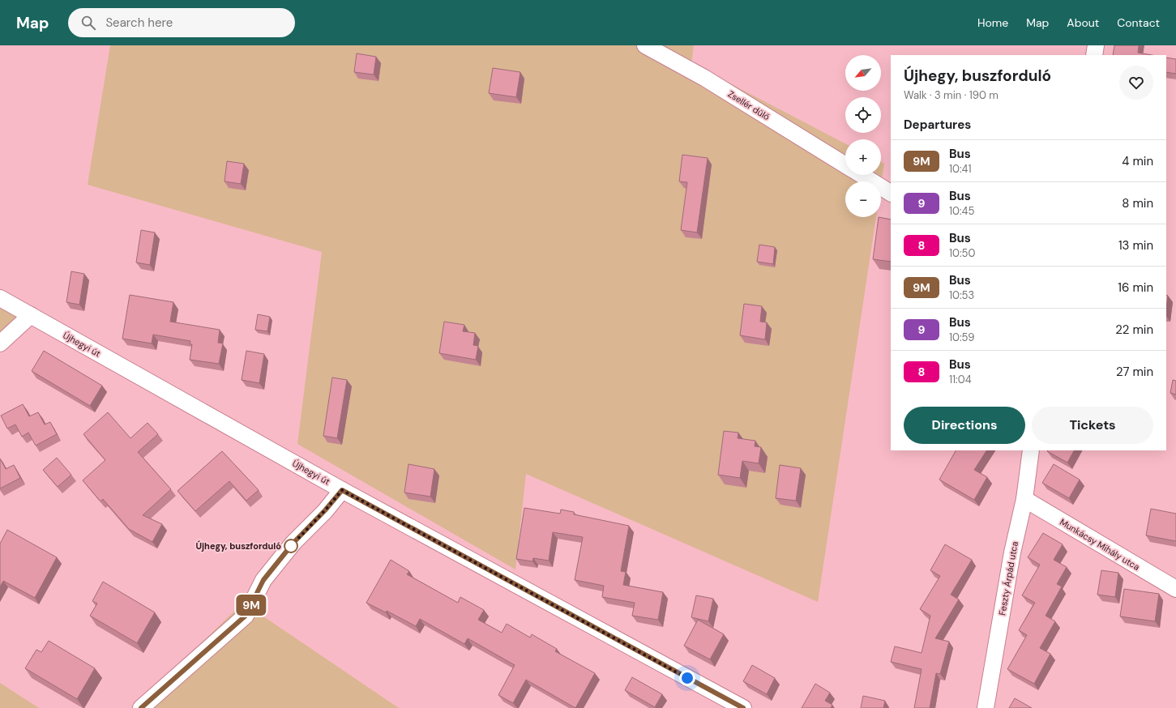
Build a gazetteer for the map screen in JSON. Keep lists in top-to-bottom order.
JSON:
{
  "streets": {
    "street": [
      "Zsellér dűlő",
      "Újhegyi út",
      "Munkácsy Mihály utca",
      "Feszty Árpád utca"
    ]
  },
  "crossings": [
    ["Munkácsy Mihály utca", "Feszty Árpád utca"]
  ],
  "places": ["Újhegy, buszforduló"],
  "lines": ["bus line 9M"],
  "north": "bottom left",
  "page": {
    "header": "Map",
    "search": "Search here",
    "nav": [
      "Home",
      "Map",
      "About",
      "Contact"
    ],
    "on_map": "9M",
    "map_buttons": ["+", "−"],
    "heading": [
      ["Újhegy, buszforduló", "Walk · 3 min · 190 m"],
      "Departures"
    ],
    "list": [
      {
        "mark": "9M",
        "name": "Bus",
        "note": "10:41",
        "value": "4 min"
      },
      {
        "mark": "9",
        "name": "Bus",
        "note": "10:45",
        "value": "8 min"
      },
      {
        "mark": "8",
        "name": "Bus",
        "note": "10:50",
        "value": "13 min"
      },
      {
        "mark": "9M",
        "name": "Bus",
        "note": "10:53",
        "value": "16 min"
      },
      {
        "mark": "9",
        "name": "Bus",
        "note": "10:59",
        "value": "22 min"
      },
      {
        "mark": "8",
        "name": "Bus",
        "note": "11:04",
        "value": "27 min"
      }
    ],
    "buttons": ["Directions", "Tickets"]
  }
}
